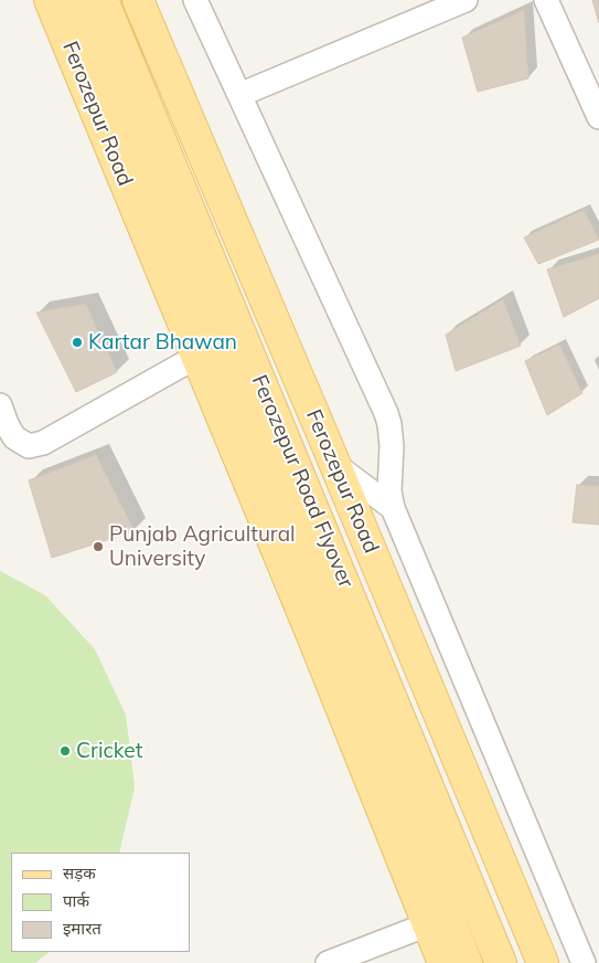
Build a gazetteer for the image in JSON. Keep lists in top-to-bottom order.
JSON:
{
  "streets": {
    "main road": ["Ferozepur Road", "Ferozepur Road Flyover"]
  },
  "places": ["Kartar Bhawan", "Punjab Agricultural University", "Cricket"],
  "legend": ["सड़क", "पार्क", "इमारत"]
}
